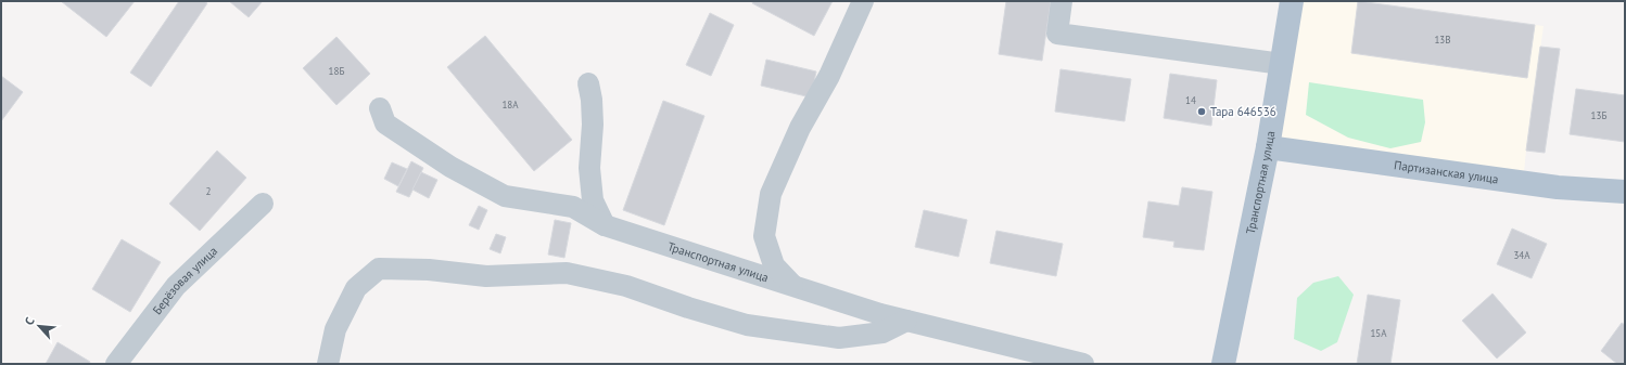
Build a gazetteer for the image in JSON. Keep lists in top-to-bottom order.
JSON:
{
  "streets": {
    "main road": ["Партизанская улица", "Транспортная улица"],
    "street": ["Берёзовая улица"]
  },
  "crossings": [
    ["Партизанская улица", "Транспортная улица"]
  ],
  "places": ["Тара 646536"],
  "house_numbers": [
    "13В",
    "18Б",
    "14",
    "18А",
    "13Б",
    "2",
    "34А",
    "15А"
  ],
  "north": "top left"
}
